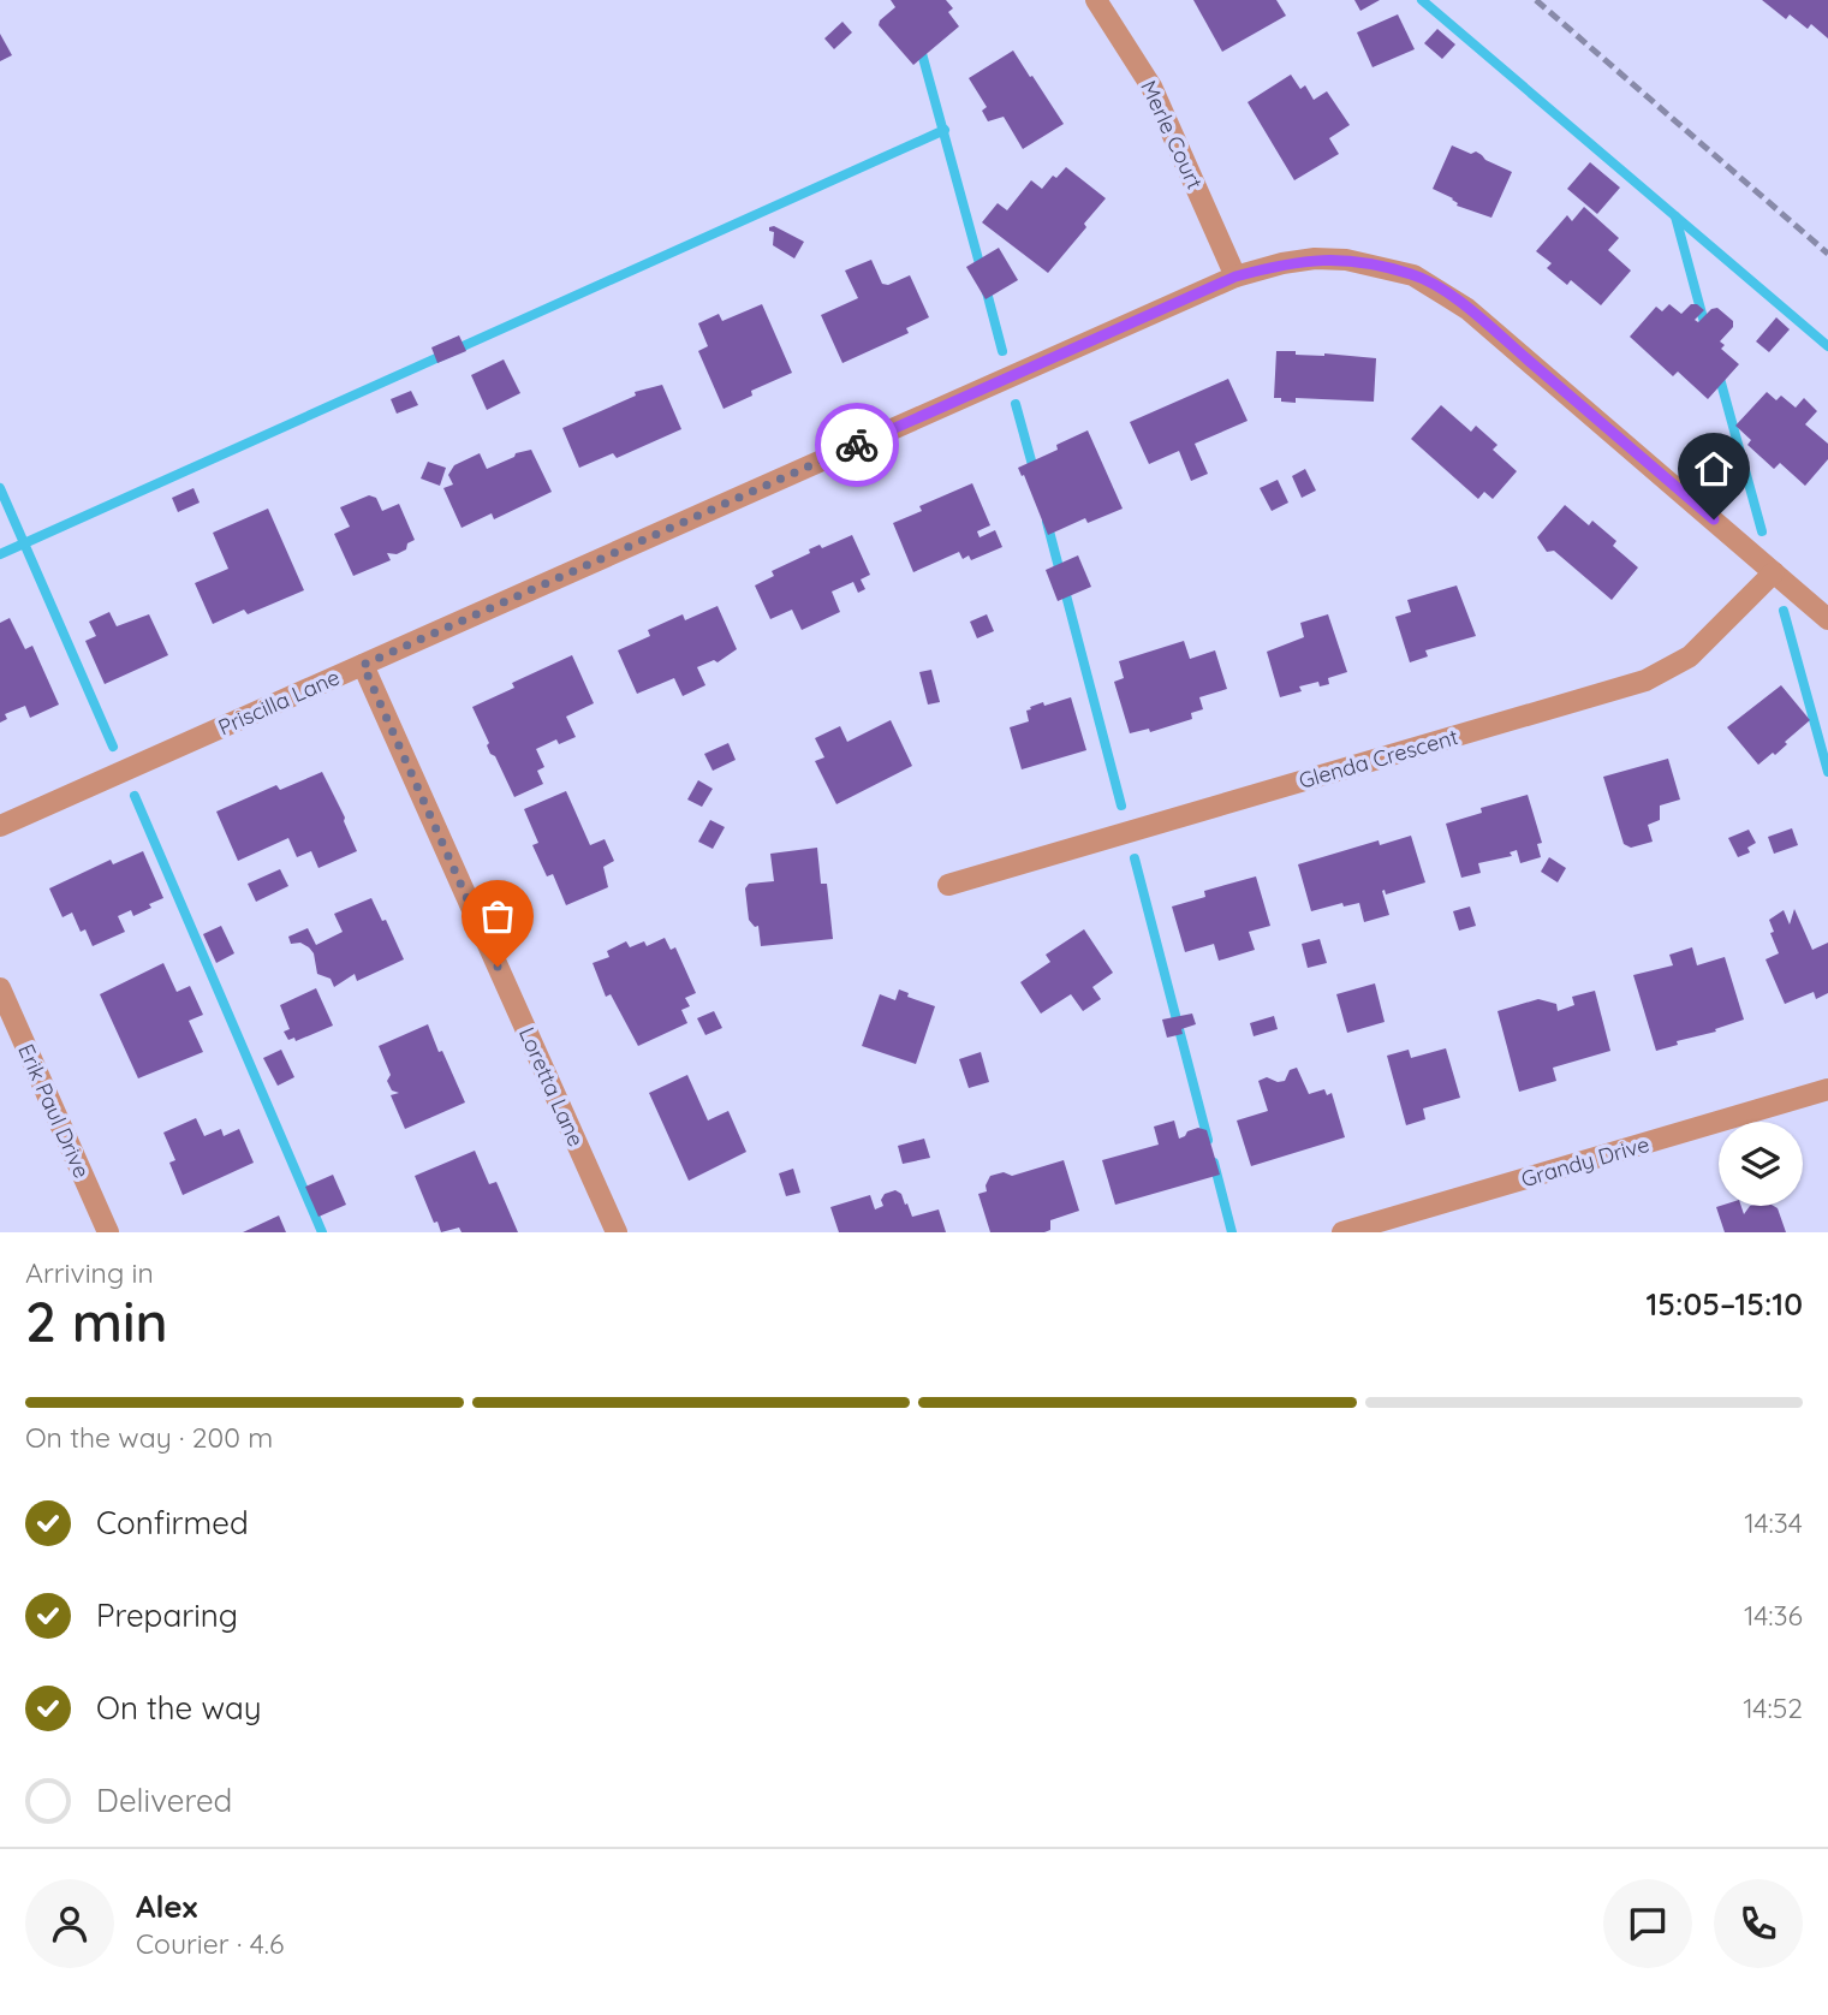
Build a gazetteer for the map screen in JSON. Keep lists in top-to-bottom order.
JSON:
{
  "streets": {
    "street": [
      "Merle Court",
      "Priscilla Lane",
      "Glenda Crescent",
      "Loretta Lane",
      "Erik Paul Drive",
      "Grandy Drive"
    ]
  },
  "crossings": [
    ["Merle Court", "Priscilla Lane"],
    ["Priscilla Lane", "Glenda Crescent"],
    ["Priscilla Lane", "Loretta Lane"]
  ],
  "page": {
    "heading": ["2 min", "Arriving in", "15:05–15:10"],
    "panel": ["Alex", "Courier · 4.6"],
    "bar": "On the way · 200 m",
    "list": [
      ["Confirmed", "14:34"],
      ["Preparing", "14:36"],
      ["On the way", "14:52"],
      "Delivered"
    ]
  }
}
